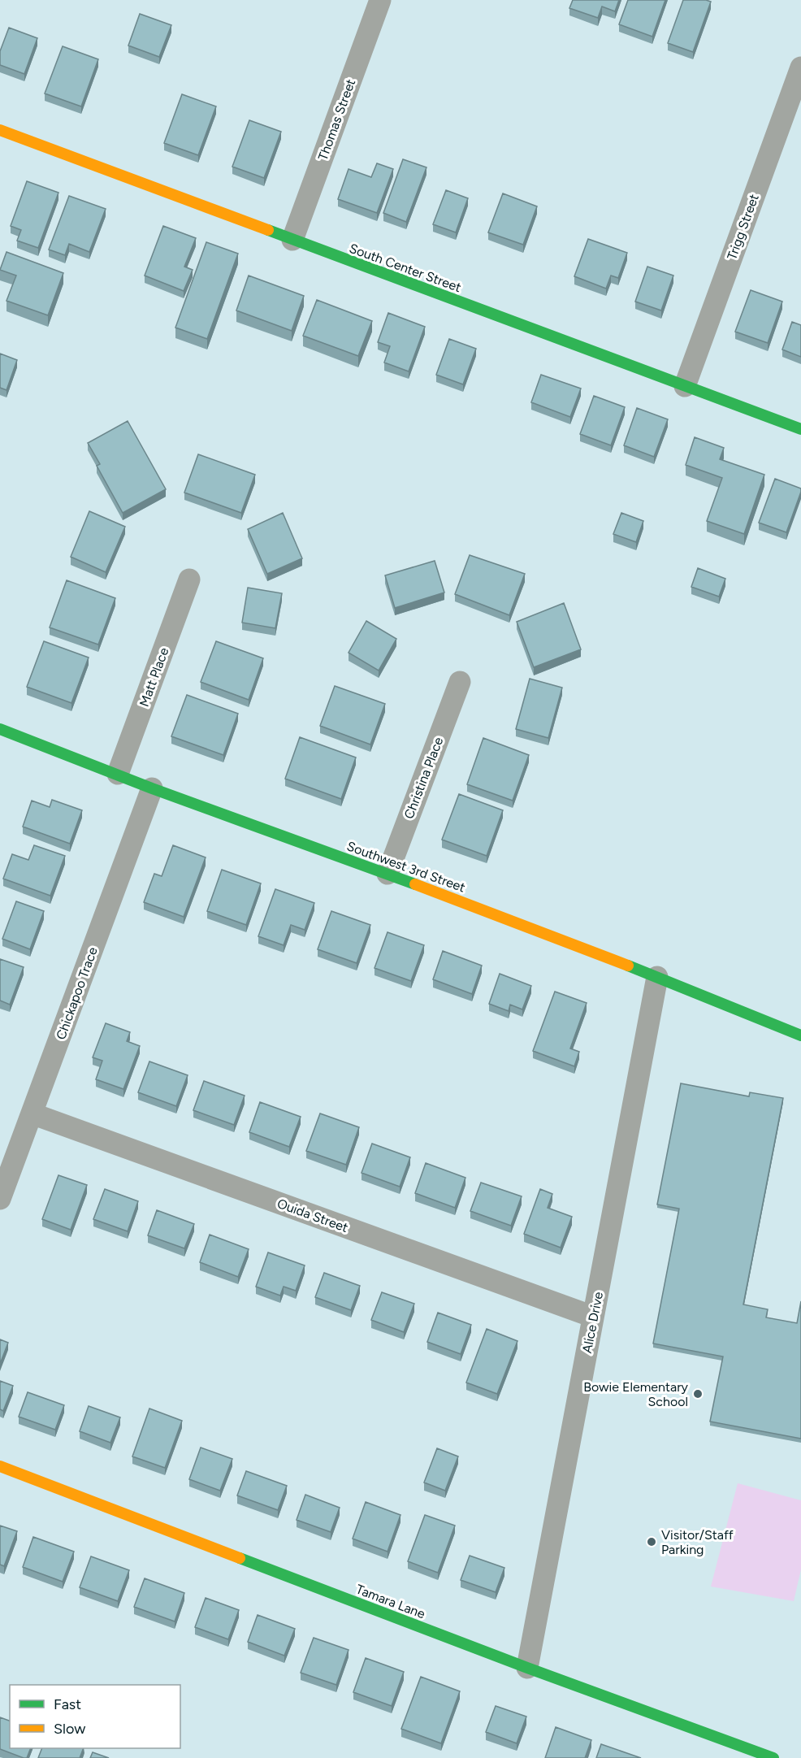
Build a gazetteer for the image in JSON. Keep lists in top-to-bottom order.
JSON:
{
  "streets": {
    "street": [
      "Thomas Street",
      "Trigg Street",
      "South Center Street",
      "Matt Place",
      "Christina Place",
      "Southwest 3rd Street",
      "Chickapoo Trace",
      "Ouida Street",
      "Alice Drive",
      "Tamara Lane"
    ]
  },
  "crossings": [
    ["Thomas Street", "South Center Street"],
    ["Trigg Street", "South Center Street"],
    ["Matt Place", "Southwest 3rd Street"],
    ["Christina Place", "Southwest 3rd Street"],
    ["Southwest 3rd Street", "Chickapoo Trace"],
    ["Southwest 3rd Street", "Alice Drive"],
    ["Chickapoo Trace", "Ouida Street"],
    ["Ouida Street", "Alice Drive"],
    ["Alice Drive", "Tamara Lane"]
  ],
  "places": ["Bowie Elementary School", "Visitor/Staff Parking"],
  "legend": ["Fast", "Slow"]
}
